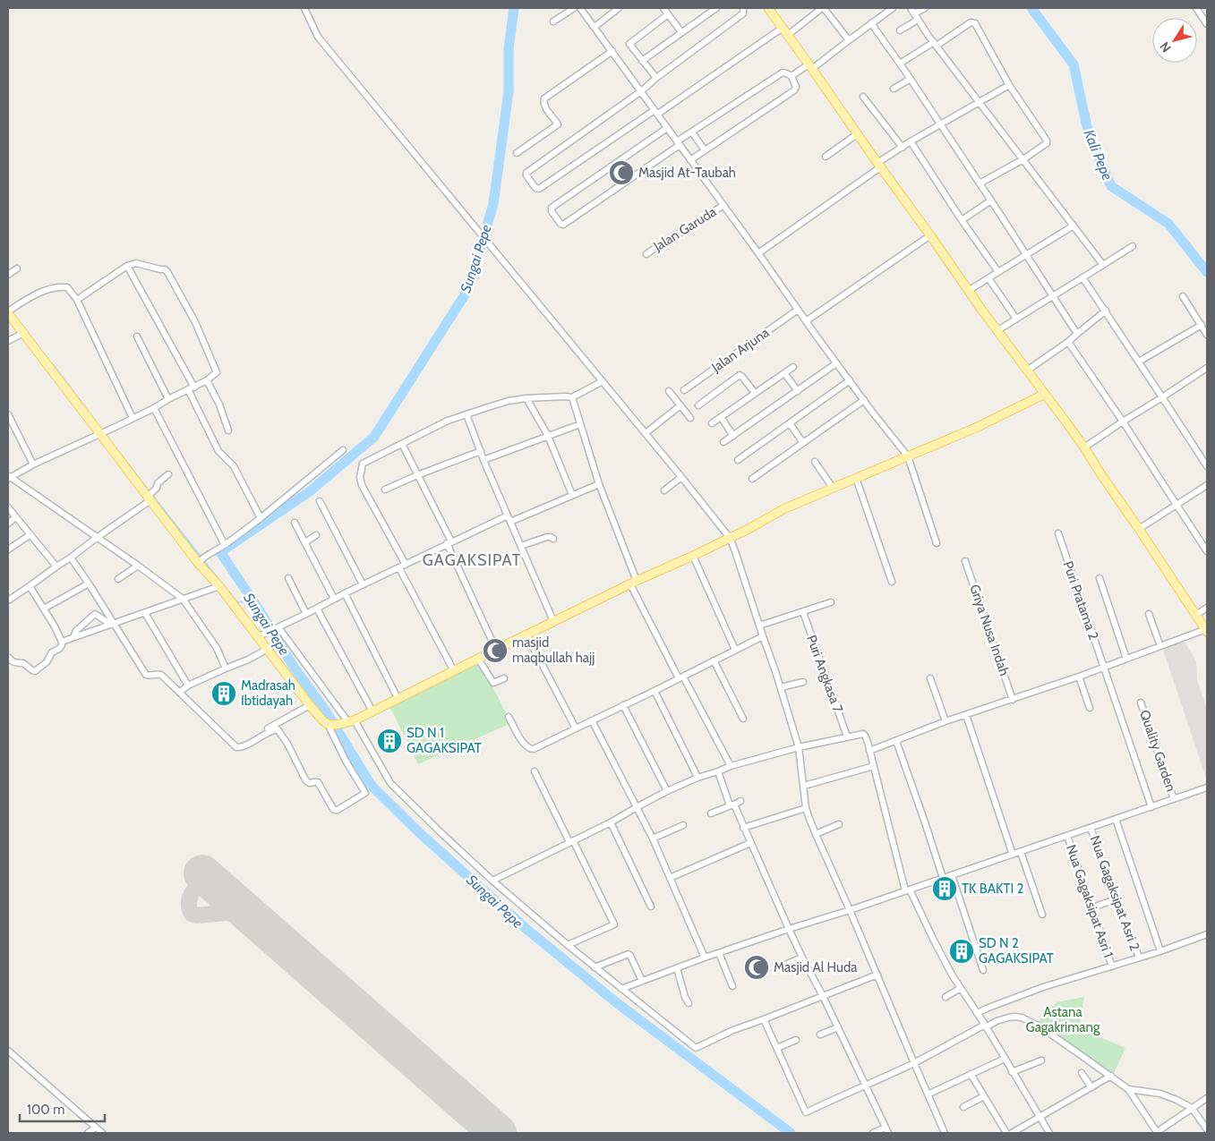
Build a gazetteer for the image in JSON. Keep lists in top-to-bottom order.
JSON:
{
  "streets": {
    "street": [
      "Jalan Garuda",
      "Jalan Arjuna",
      "Puri Pratama 2",
      "Griya Nusa Indah",
      "Puri Angkasa 7",
      "Quality Garden",
      "Nua Gagaksipat Asri 2",
      "Nua Gagaksipat Asri 1"
    ]
  },
  "districts": ["GAGAKSIPAT"],
  "water": ["Kali Pepe", "Sungai Pepe"],
  "parks": ["Astana Gagakrimang"],
  "places": {
    "mosque": ["Masjid At-Taubah", "masjid maqbullah hajj", "Masjid Al Huda"],
    "building": [
      "Madrasah Ibtidayah",
      "SD N 1 GAGAKSIPAT",
      "TK BAKTI 2",
      "SD N 2 GAGAKSIPAT"
    ]
  },
  "scale_bar": "100 m",
  "north": "bottom left"
}
